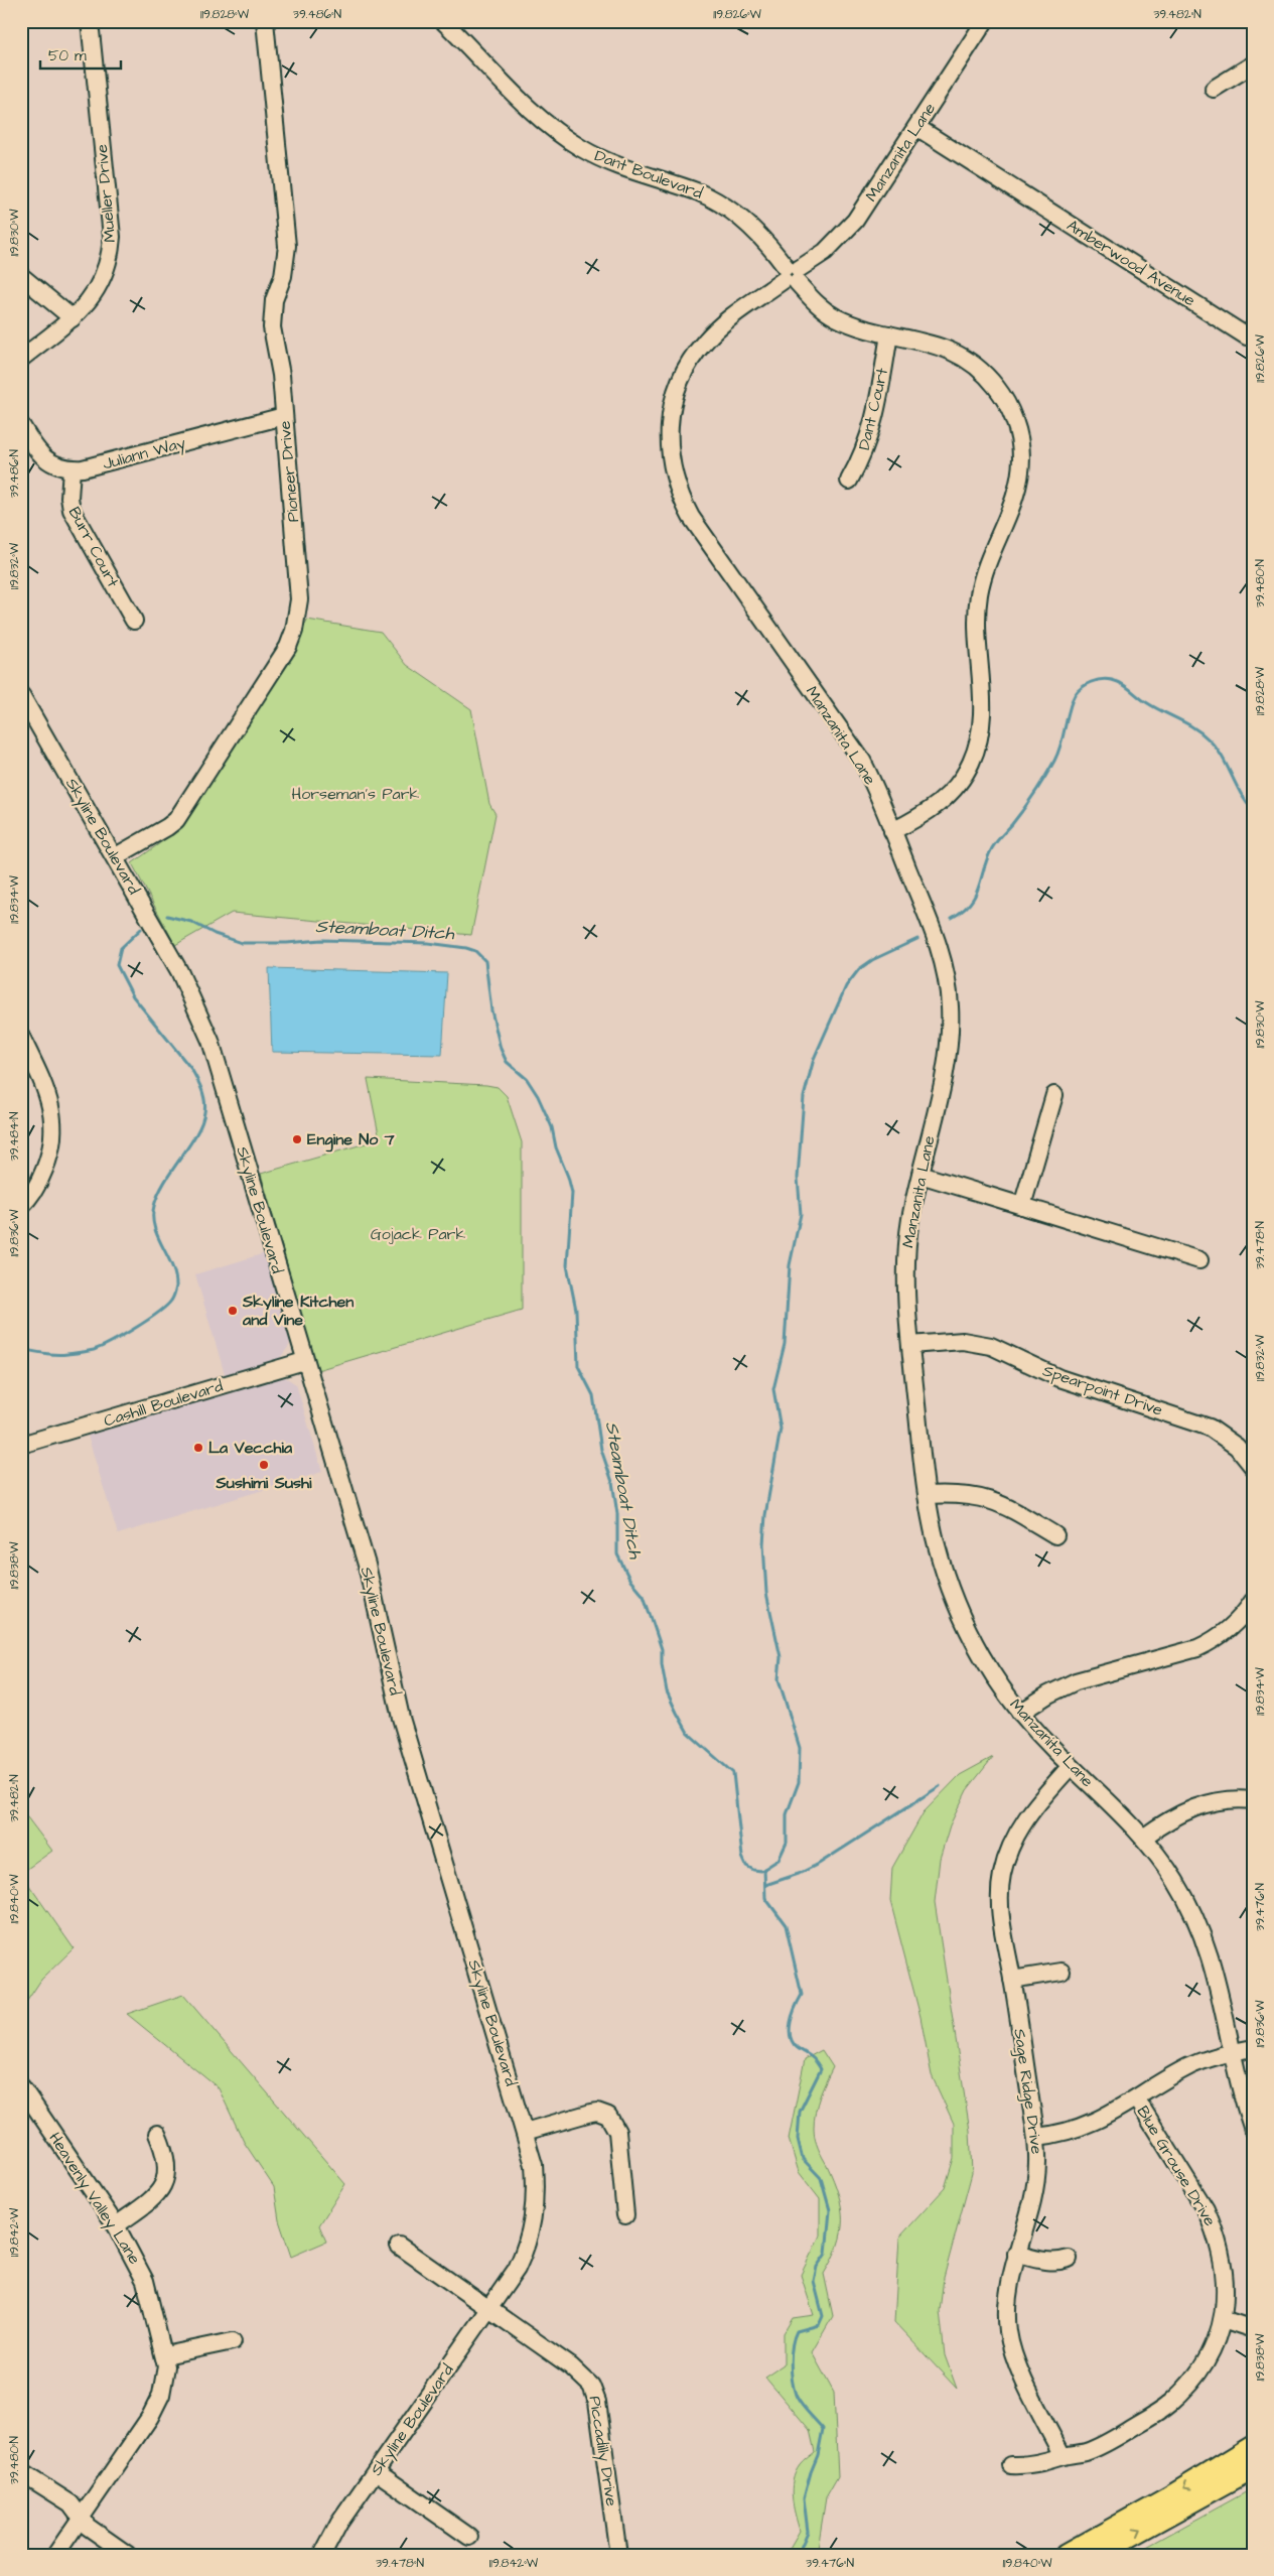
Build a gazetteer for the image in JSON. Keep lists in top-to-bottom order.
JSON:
{
  "streets": {
    "street": [
      "Manzanita Lane",
      "Dant Boulevard",
      "Mueller Drive",
      "Amberwood Avenue",
      "Dant Court",
      "Juliann Way",
      "Pioneer Drive",
      "Burr Court",
      "Skyline Boulevard",
      "Spearpoint Drive",
      "Cashill Boulevard",
      "Sage Ridge Drive",
      "Blue Grouse Drive",
      "Heavenly Valley Lane",
      "Piccadilly Drive"
    ]
  },
  "crossings": [
    ["Manzanita Lane", "Dant Boulevard"],
    ["Manzanita Lane", "Amberwood Avenue"],
    ["Manzanita Lane", "Spearpoint Drive"],
    ["Manzanita Lane", "Sage Ridge Drive"],
    ["Dant Boulevard", "Dant Court"],
    ["Juliann Way", "Pioneer Drive"],
    ["Juliann Way", "Burr Court"],
    ["Pioneer Drive", "Skyline Boulevard"],
    ["Skyline Boulevard", "Cashill Boulevard"],
    ["Skyline Boulevard", "Piccadilly Drive"],
    ["Sage Ridge Drive", "Blue Grouse Drive"]
  ],
  "water": ["Steamboat Ditch"],
  "parks": ["Horseman's Park", "Gojack Park"],
  "places": [
    "Engine No 7",
    "Skyline Kitchen and Vine",
    "La Vecchia",
    "Sushimi Sushi"
  ],
  "scale_bar": "50 m",
  "coordinates": [
    "119.828°W",
    "39.486°N",
    "119.826°W",
    "39.482°N",
    "119.830°W",
    "119.832°W",
    "39.480°N",
    "119.834°W",
    "39.484°N",
    "119.836°W",
    "39.478°N",
    "119.838°W",
    "119.840°W",
    "39.476°N",
    "119.842°W"
  ]
}
